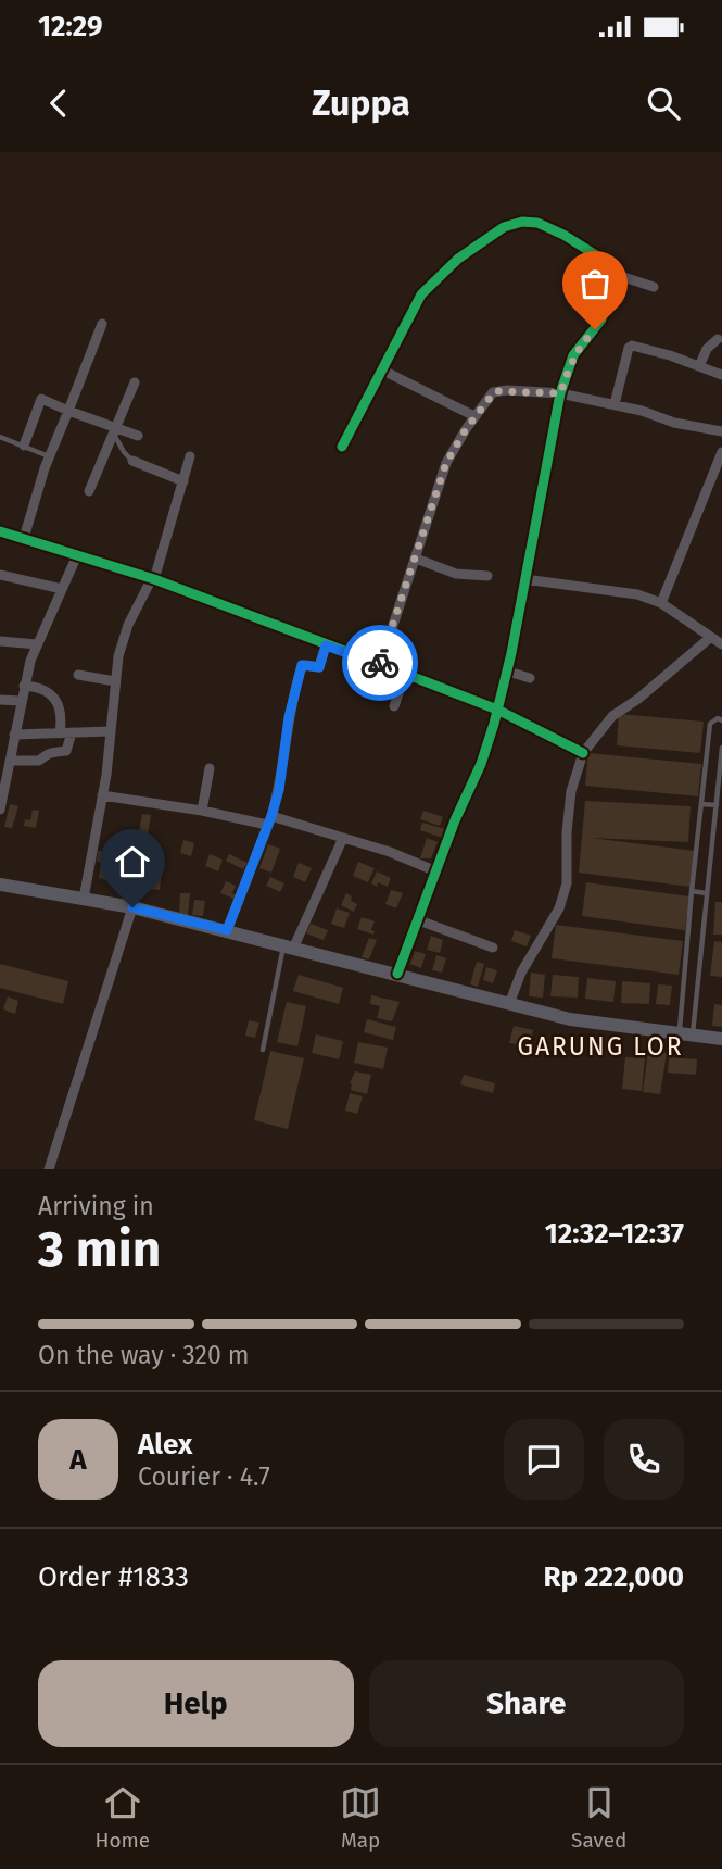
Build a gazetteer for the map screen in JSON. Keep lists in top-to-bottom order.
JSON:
{
  "districts": ["GARUNG LOR"],
  "page": {
    "status": "12:29",
    "header": "Zuppa",
    "heading": ["3 min", "Arriving in", "12:32–12:37"],
    "panel": [
      "Alex",
      "Courier · 4.7",
      "Order #1833",
      "Rp 222,000"
    ],
    "bar": "On the way · 320 m",
    "round": "A",
    "buttons": ["Help", "Share"],
    "tabs": ["Home", "Map", "Saved"]
  }
}
